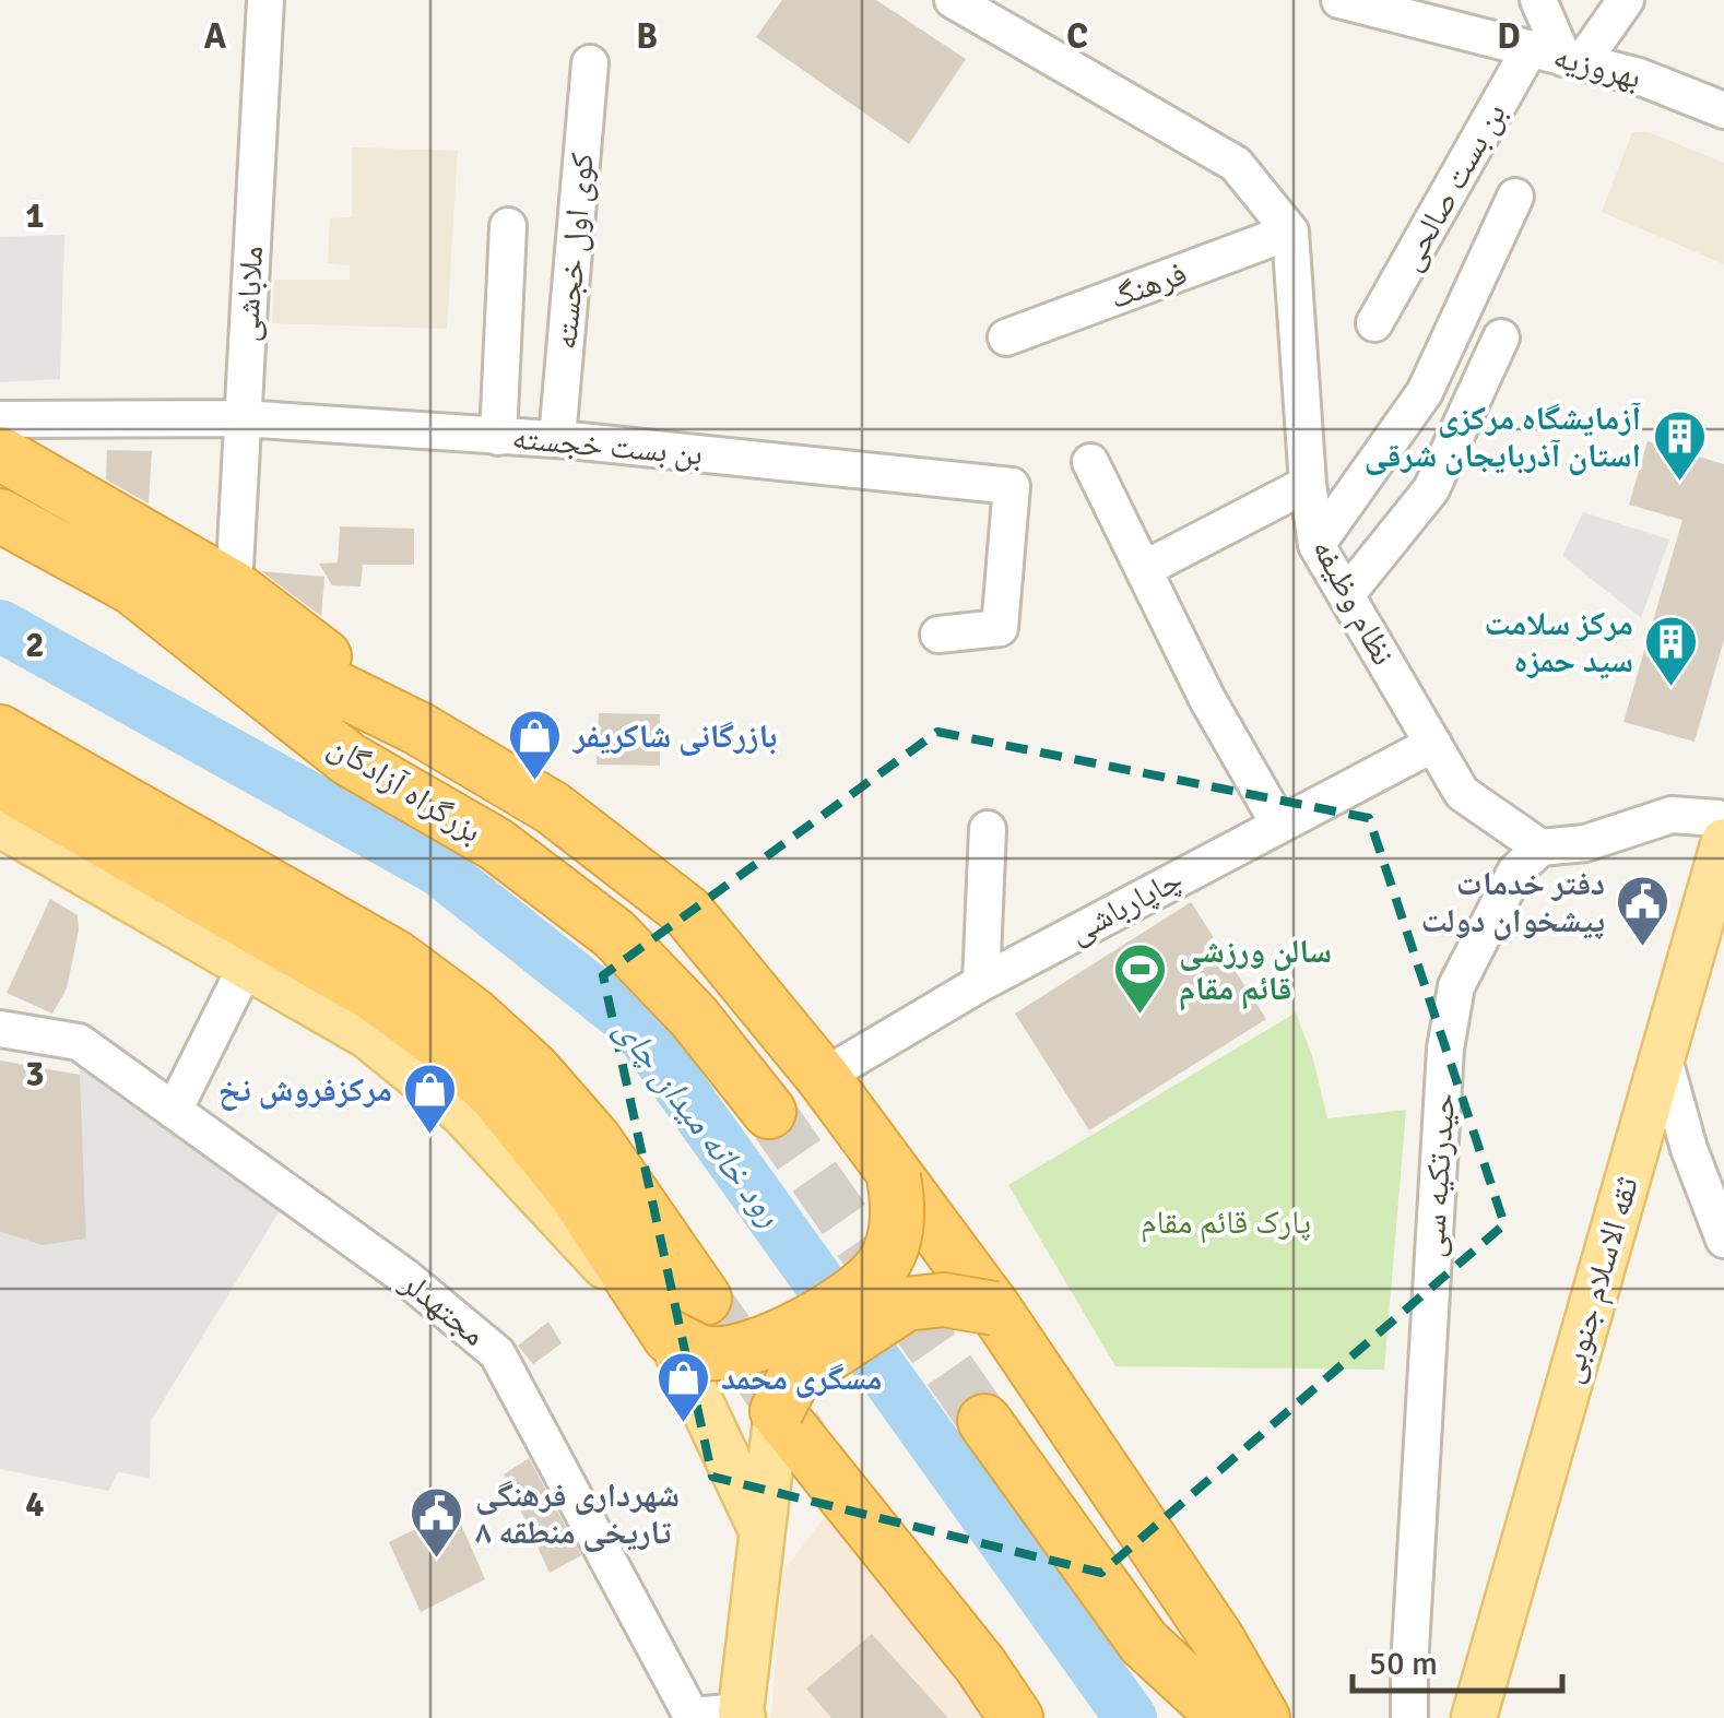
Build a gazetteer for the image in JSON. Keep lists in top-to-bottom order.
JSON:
{
  "streets": {
    "highway": ["بزرگراه آزادگان"],
    "main road": ["ثقه الاسلام جنوبی"],
    "street": [
      "بهروزیه",
      "بن بست صالحی",
      "کوی اول خجسته",
      "فرهنگ",
      "ملاباشی",
      "بن بست خجسته",
      "نظام وظیفه",
      "چاپارباشی",
      "حیدرتکیه سی",
      "مجتهدلر"
    ]
  },
  "crossings": [
    ["بهروزیه", "بن بست صالحی"],
    ["کوی اول خجسته", "بن بست خجسته"],
    ["فرهنگ", "نظام وظیفه"],
    ["ملاباشی", "بن بست خجسته"],
    ["نظام وظیفه", "چاپارباشی"],
    ["نظام وظیفه", "حیدرتکیه سی"]
  ],
  "water": ["رود خانه میدان چای"],
  "parks": ["پارک قائم مقام"],
  "places": {
    "building": ["آزمایشگاه مرکزی استان آذربایجان شرقی", "مرکز سلامت سید حمزه"],
    "shop": ["بازرگانی شاکریفر", "مرکزفروش نخ", "مسگری محمد"],
    "public building": ["دفتر خدمات پیشخوان دولت", "شهرداری فرهنگی تاریخی منطقه ۸"],
    "sports": ["سالن ورزشی قائم مقام"]
  },
  "scale_bar": "50 m",
  "grid": {
    "columns": [
      "A",
      "B",
      "C",
      "D"
    ],
    "rows": [
      "1",
      "2",
      "3",
      "4"
    ]
  }
}
